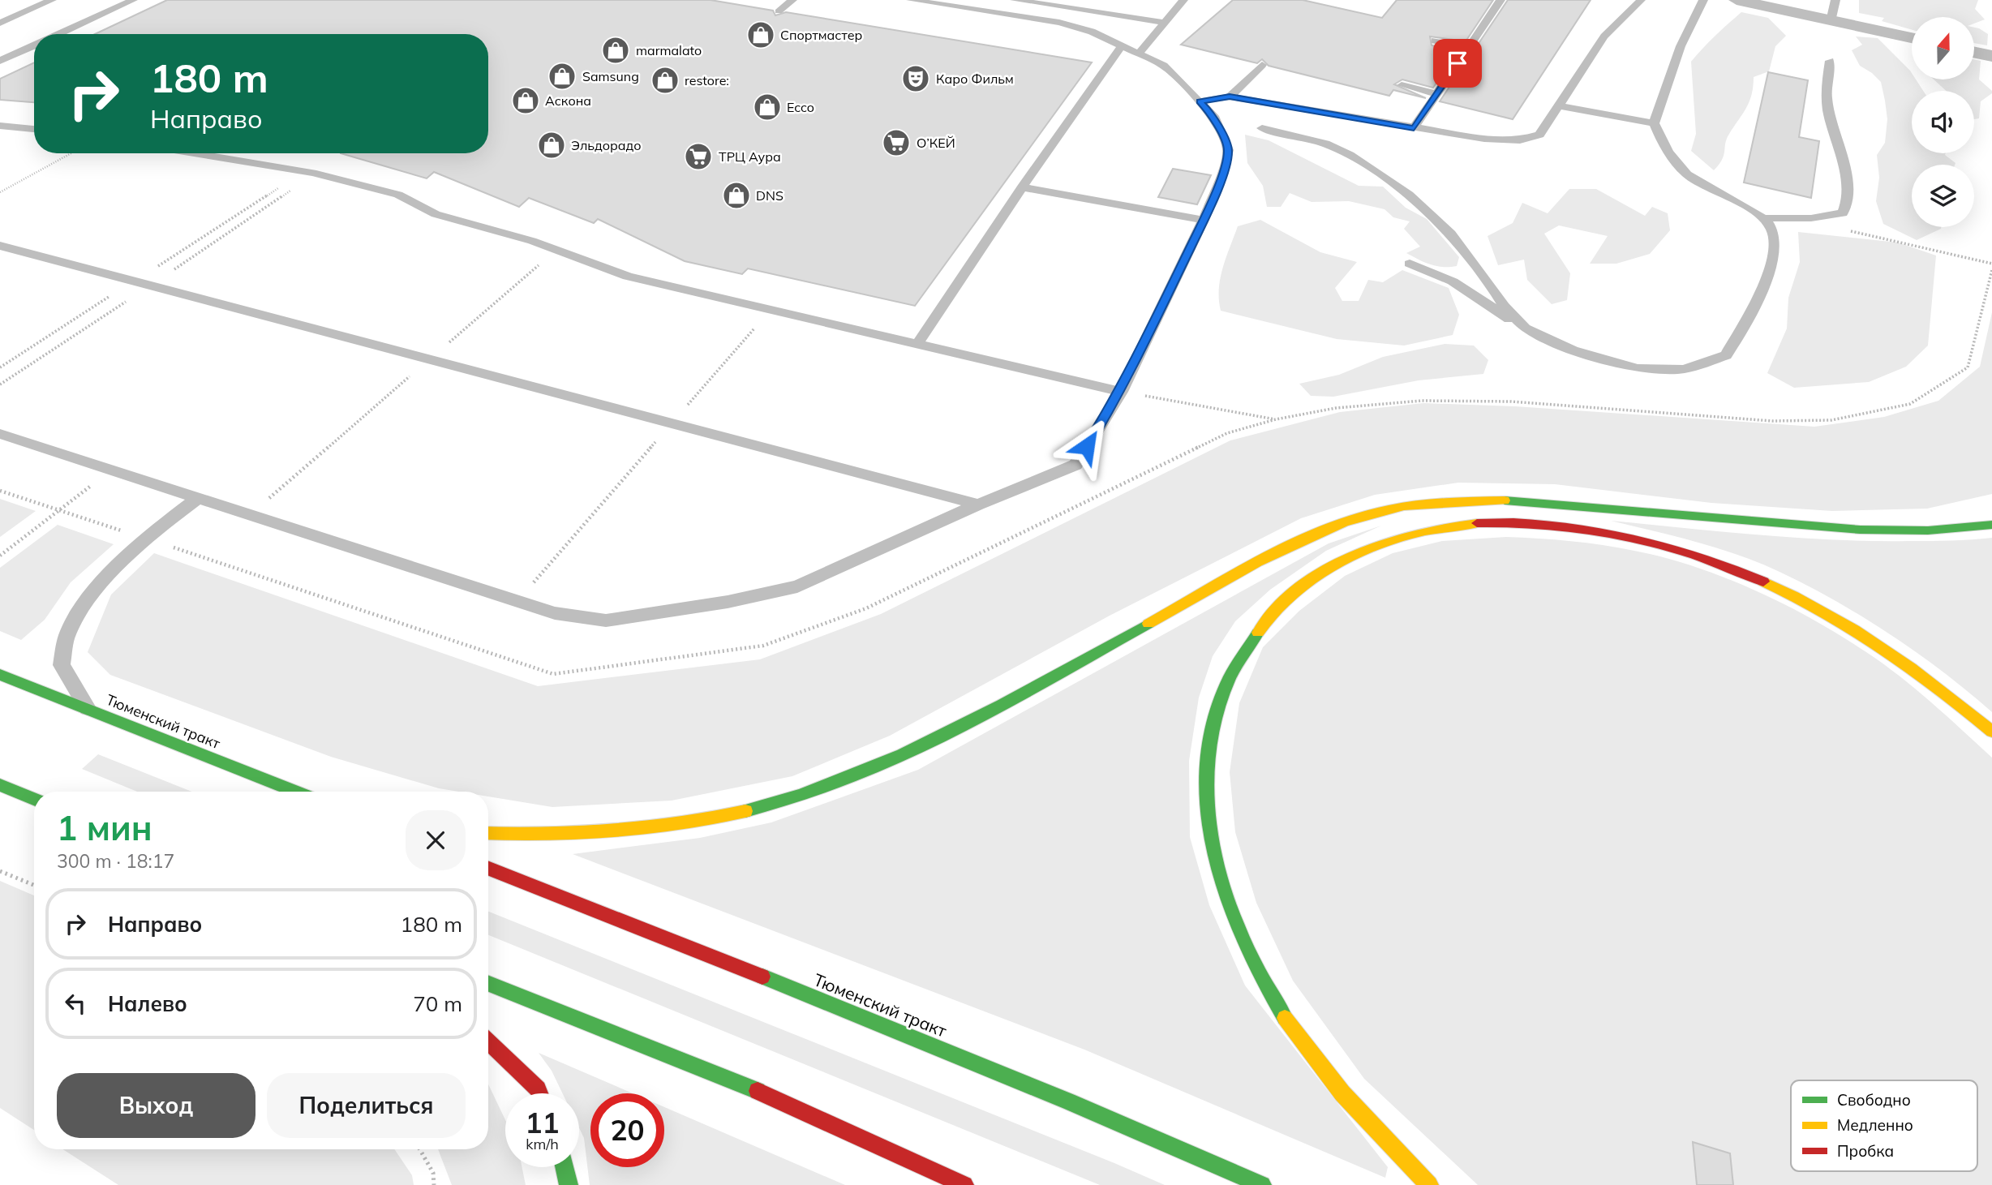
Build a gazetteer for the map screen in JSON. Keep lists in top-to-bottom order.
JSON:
{
  "streets": {
    "main road": ["Тюменский тракт"]
  },
  "places": {
    "shop": [
      "Спортмастер",
      "marmalato",
      "Samsung",
      "restore:",
      "Аскона",
      "Ecco",
      "Эльдорадо",
      "DNS"
    ],
    "theatre": ["Каро Фильм"],
    "supermarket": ["О’КЕЙ", "ТРЦ Аура"]
  },
  "legend": ["Свободно", "Медленно", "Пробка"],
  "north": "top",
  "page": {
    "turn": ["180 m", "Направо"],
    "heading": ["1 мин", "300 m · 18:17"],
    "list": [
      {
        "name": "Направо",
        "value": "180 m"
      },
      {
        "name": "Налево",
        "value": "70 m"
      }
    ],
    "buttons": ["Выход", "Поделиться"],
    "speed": "11 km/h",
    "limit": "20"
  }
}
